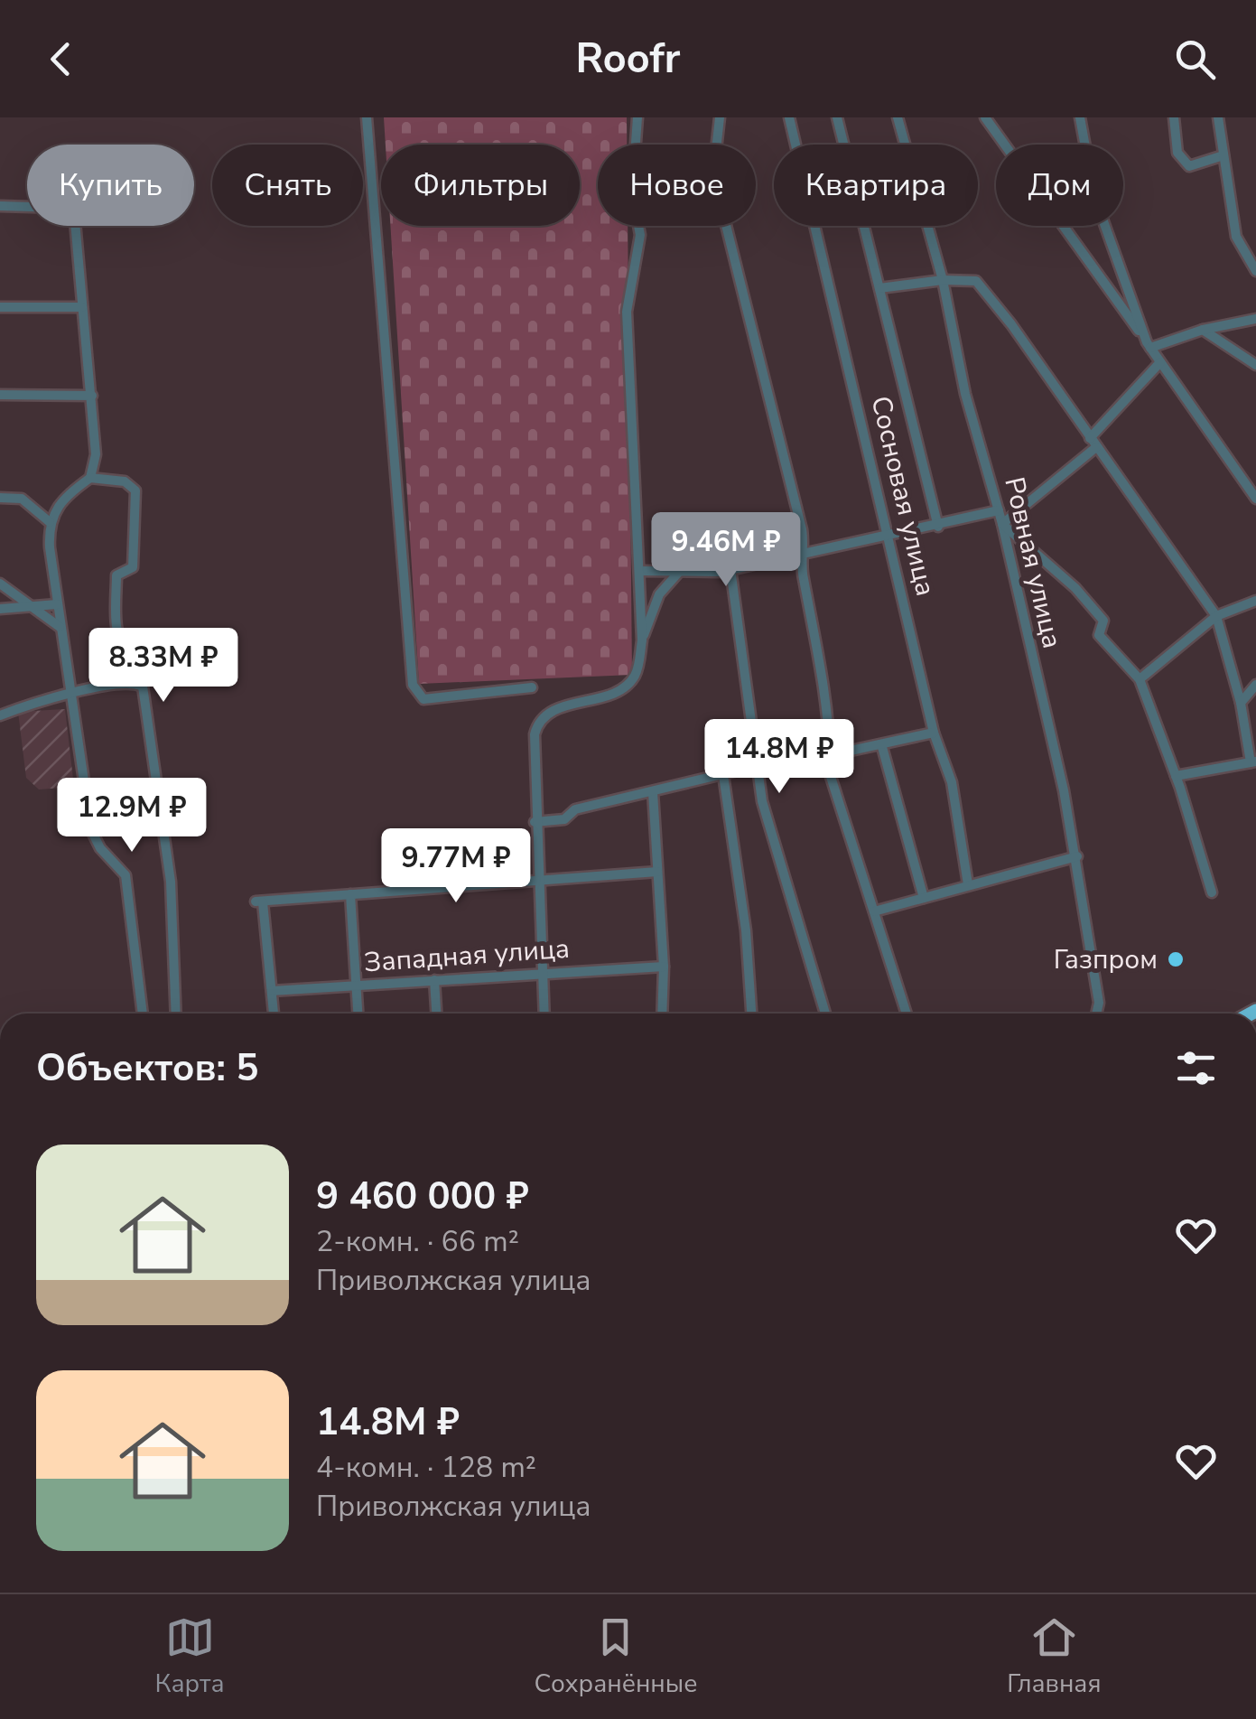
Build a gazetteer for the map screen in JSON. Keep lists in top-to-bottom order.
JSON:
{
  "streets": {
    "street": ["Сосновая улица", "Ровная улица", "Западная улица"]
  },
  "places": ["Газпром"],
  "page": {
    "header": "Roofr",
    "chip": [
      "Купить",
      "Снять",
      "Фильтры",
      "Новое",
      "Квартира",
      "Дом"
    ],
    "price": [
      "9.46M ₽",
      "8.33M ₽",
      "14.8M ₽",
      "12.9M ₽",
      "9.77M ₽"
    ],
    "heading": "Объектов: 5",
    "list": [
      {
        "name": "9 460 000 ₽",
        "note": "2-комн. · 66 m² · Приволжская улица"
      },
      {
        "name": "14.8M ₽",
        "note": "4-комн. · 128 m² · Приволжская улица"
      }
    ],
    "tabs": ["Карта", "Сохранённые", "Главная"]
  }
}
